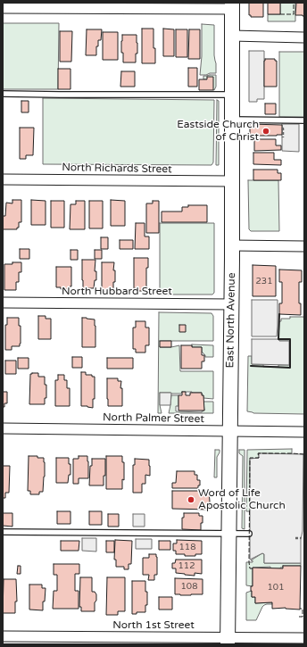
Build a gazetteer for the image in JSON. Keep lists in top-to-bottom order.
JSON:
{
  "streets": {
    "main road": ["East North Avenue"],
    "street": [
      "North Richards Street",
      "North Hubbard Street",
      "North Palmer Street",
      "North 1st Street"
    ]
  },
  "crossings": [
    ["North Richards Street", "East North Avenue"],
    ["North Hubbard Street", "East North Avenue"],
    ["East North Avenue", "North Palmer Street"],
    ["East North Avenue", "North 1st Street"]
  ],
  "places": ["Eastside Church of Christ", "Word of Life Apostolic Church"],
  "house_numbers": [
    "231",
    "118",
    "112",
    "108",
    "101"
  ]
}
